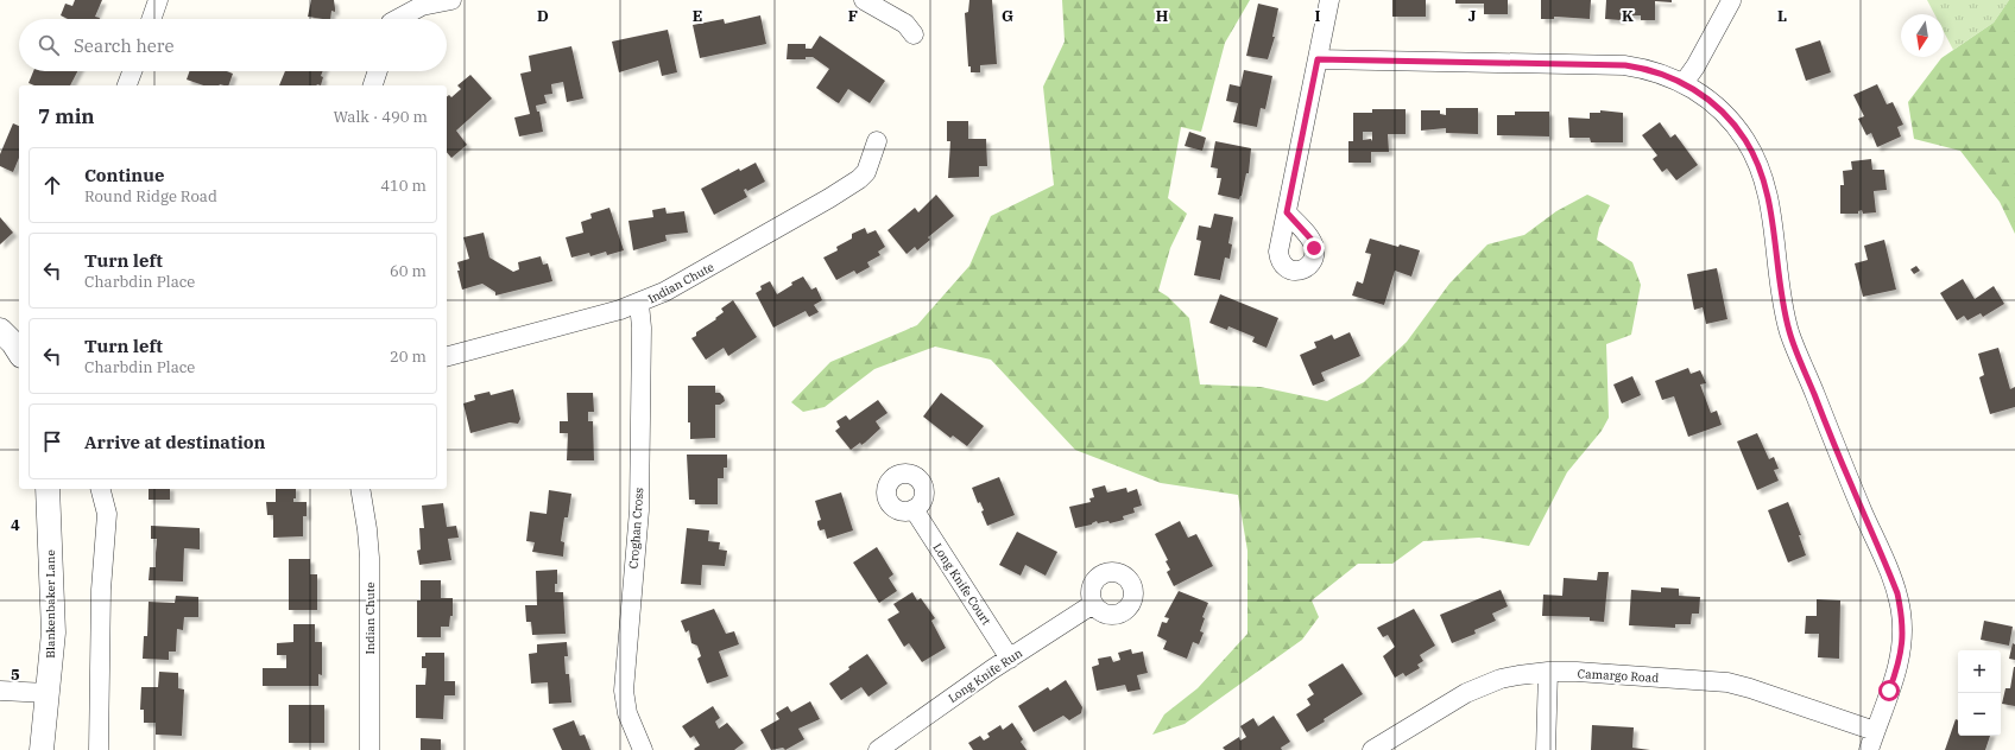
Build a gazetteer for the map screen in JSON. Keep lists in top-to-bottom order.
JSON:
{
  "streets": {
    "street": [
      "Indian Chute",
      "Croghan Cross",
      "Long Knife Court",
      "Blankenbaker Lane",
      "Long Knife Run",
      "Camargo Road"
    ]
  },
  "crossings": [
    ["Indian Chute", "Croghan Cross"],
    ["Long Knife Court", "Long Knife Run"]
  ],
  "north": "bottom",
  "page": {
    "search": "Search here",
    "heading": ["7 min", "Walk · 490 m"],
    "list": [
      ["Continue", "Round Ridge Road", "410 m"],
      ["Turn left", "Charbdin Place", "60 m"],
      ["Turn left", "Charbdin Place", "20 m"],
      "Arrive at destination"
    ],
    "map_buttons": ["+", "−"]
  },
  "grid": {
    "columns": [
      "D",
      "E",
      "F",
      "G",
      "H",
      "I",
      "J",
      "K",
      "L"
    ],
    "rows": ["4", "5"]
  }
}
